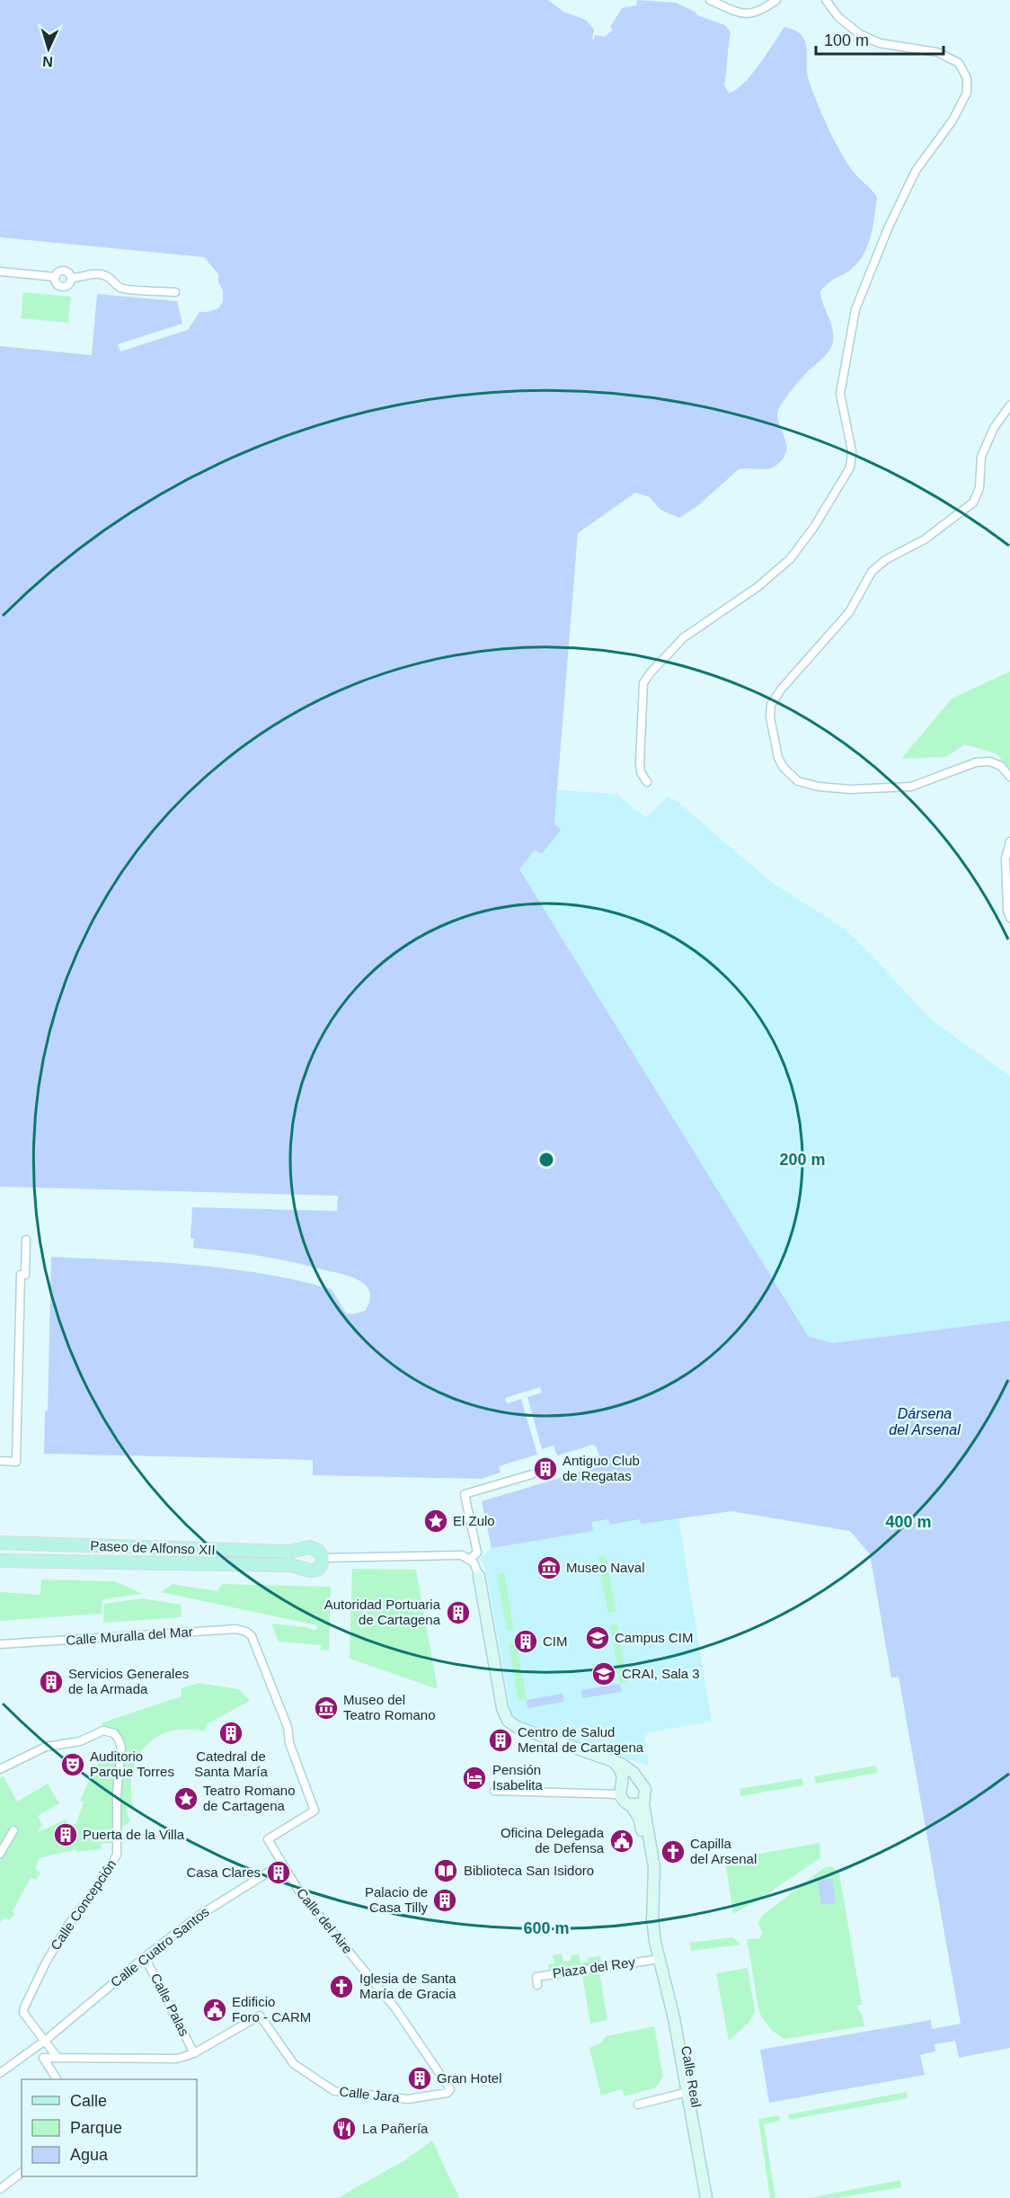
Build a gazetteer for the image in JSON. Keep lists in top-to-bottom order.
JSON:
{
  "streets": {
    "main road": ["Paseo de Alfonso XII", "Calle Real"],
    "street": [
      "Calle Muralla del Mar",
      "Calle Concepción",
      "Calle del Aire",
      "Calle Cuatro Santos",
      "Plaza del Rey",
      "Calle Palas",
      "Calle Jara"
    ]
  },
  "crossings": [
    ["Calle Muralla del Mar", "Calle del Aire"],
    ["Calle Concepción", "Calle Cuatro Santos"],
    ["Calle del Aire", "Calle Cuatro Santos"],
    ["Calle del Aire", "Calle Jara"],
    ["Calle Cuatro Santos", "Calle Palas"],
    ["Plaza del Rey", "Calle Real"],
    ["Calle Palas", "Calle Jara"]
  ],
  "water": ["Dársena del Arsenal"],
  "places": {
    "building": [
      "Antiguo Club de Regatas",
      "Autoridad Portuaria de Cartagena",
      "CIM",
      "Servicios Generales de la Armada",
      "Catedral de Santa María",
      "Centro de Salud Mental de Cartagena",
      "Puerta de la Villa",
      "Casa Clares",
      "Palacio de Casa Tilly",
      "Gran Hotel"
    ],
    "place": ["El Zulo", "Teatro Romano de Cartagena"],
    "museum": ["Museo Naval", "Museo del Teatro Romano"],
    "school or university": ["Campus CIM", "CRAI, Sala 3"],
    "theatre": ["Auditorio Parque Torres"],
    "hotel": ["Pensión Isabelita"],
    "public building": ["Oficina Delegada de Defensa", "Edificio Foro - CARM"],
    "church": ["Capilla del Arsenal", "Iglesia de Santa María de Gracia"],
    "library": ["Biblioteca San Isidoro"],
    "restaurant": ["La Pañería"]
  },
  "legend": ["Calle", "Parque", "Agua"],
  "scale_bar": "100 m",
  "north": "bottom",
  "rings": ["200 m", "400 m", "600 m"]
}
